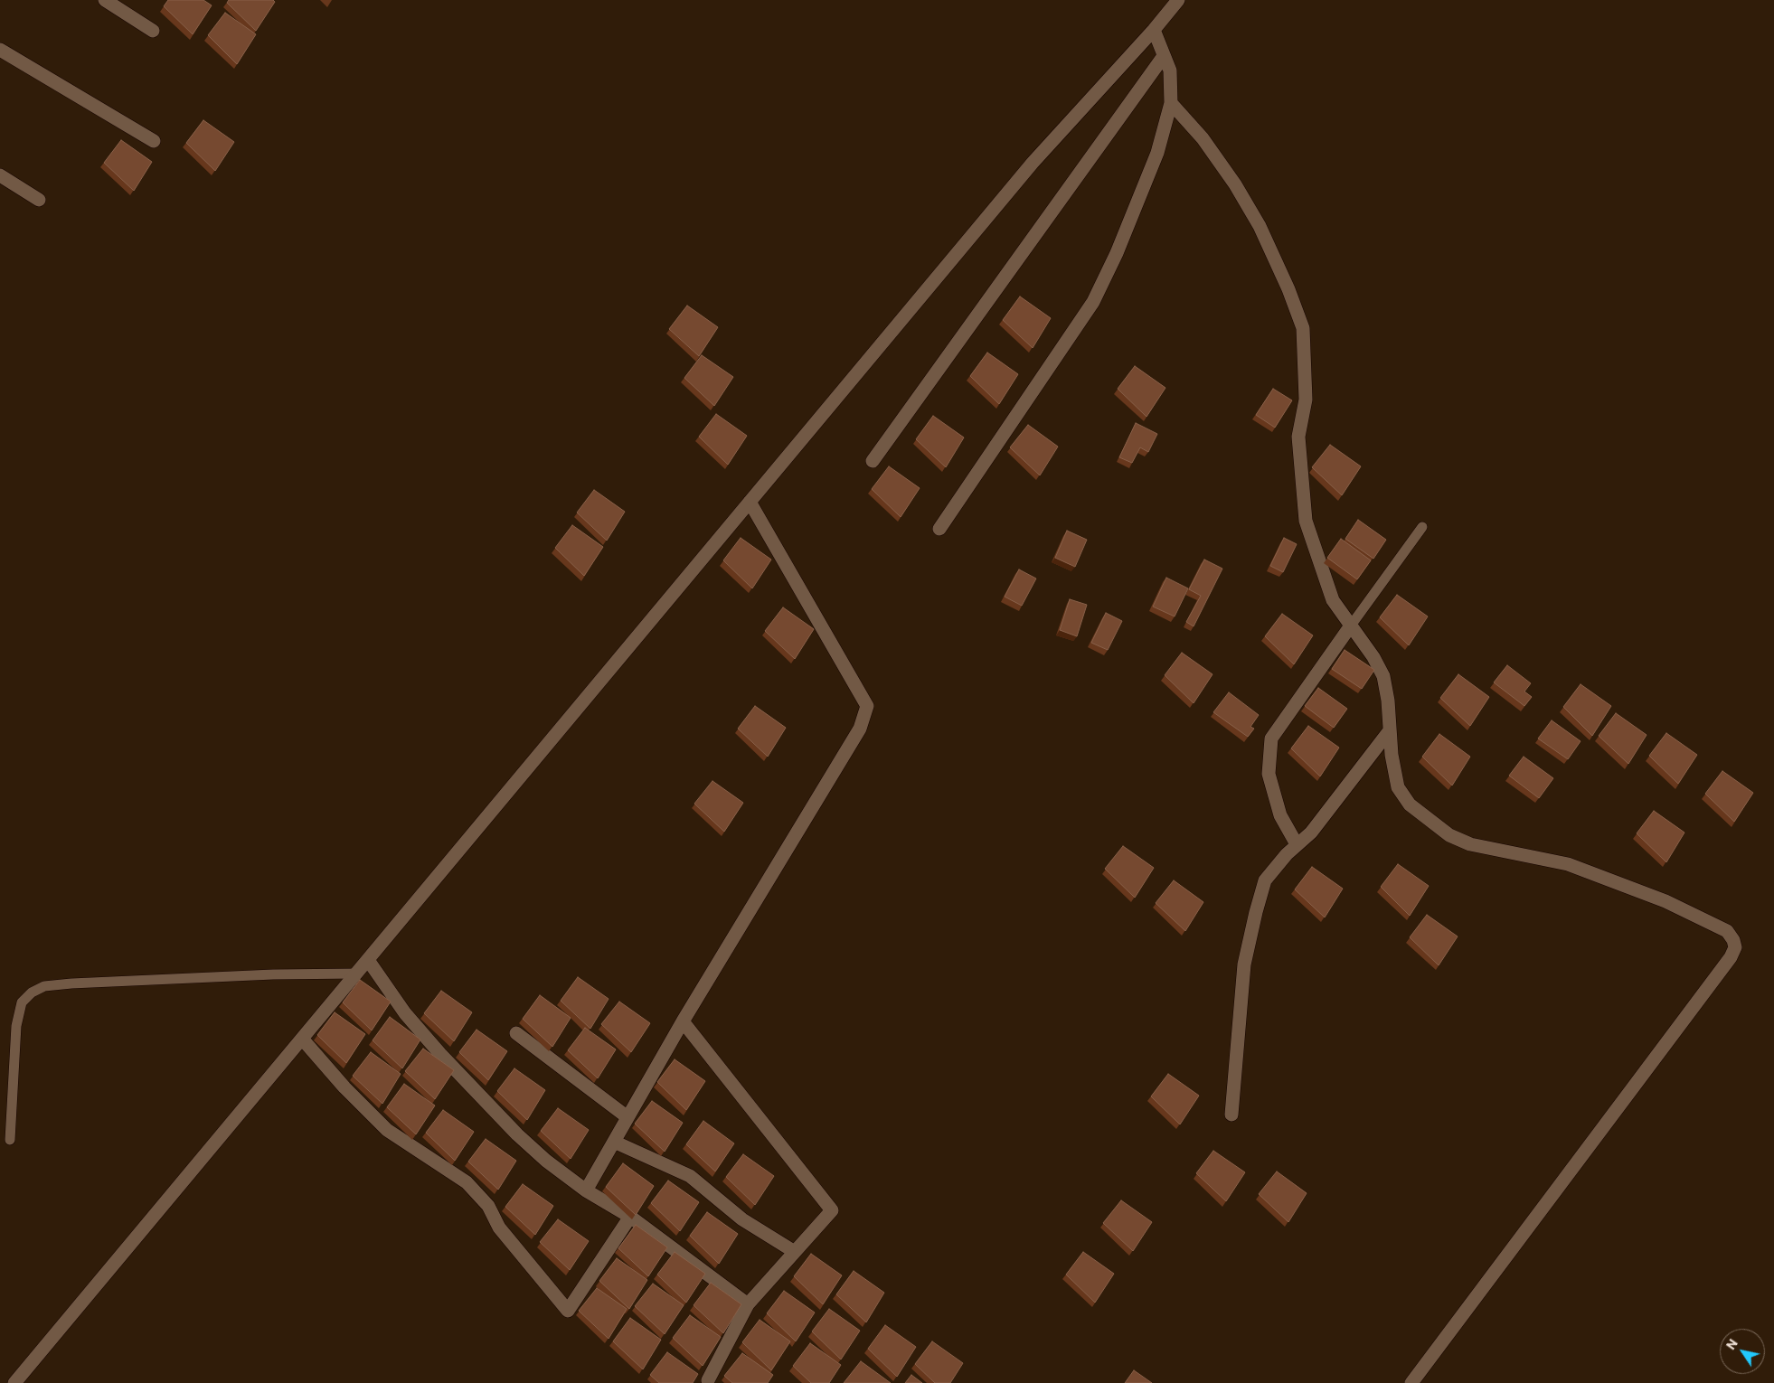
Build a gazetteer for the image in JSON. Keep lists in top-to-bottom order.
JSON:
{
  "north": "top left"
}
